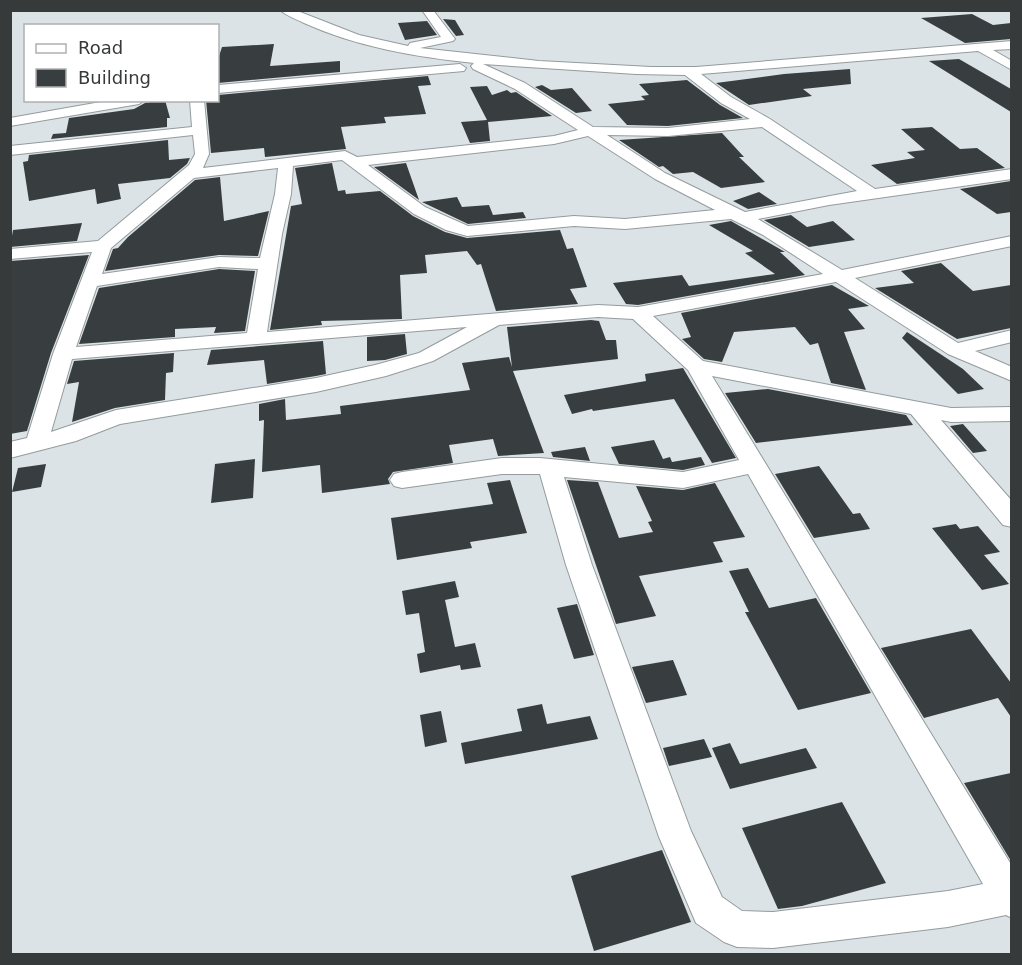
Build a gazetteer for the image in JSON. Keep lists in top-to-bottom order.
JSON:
{
  "legend": ["Road", "Building"]
}
